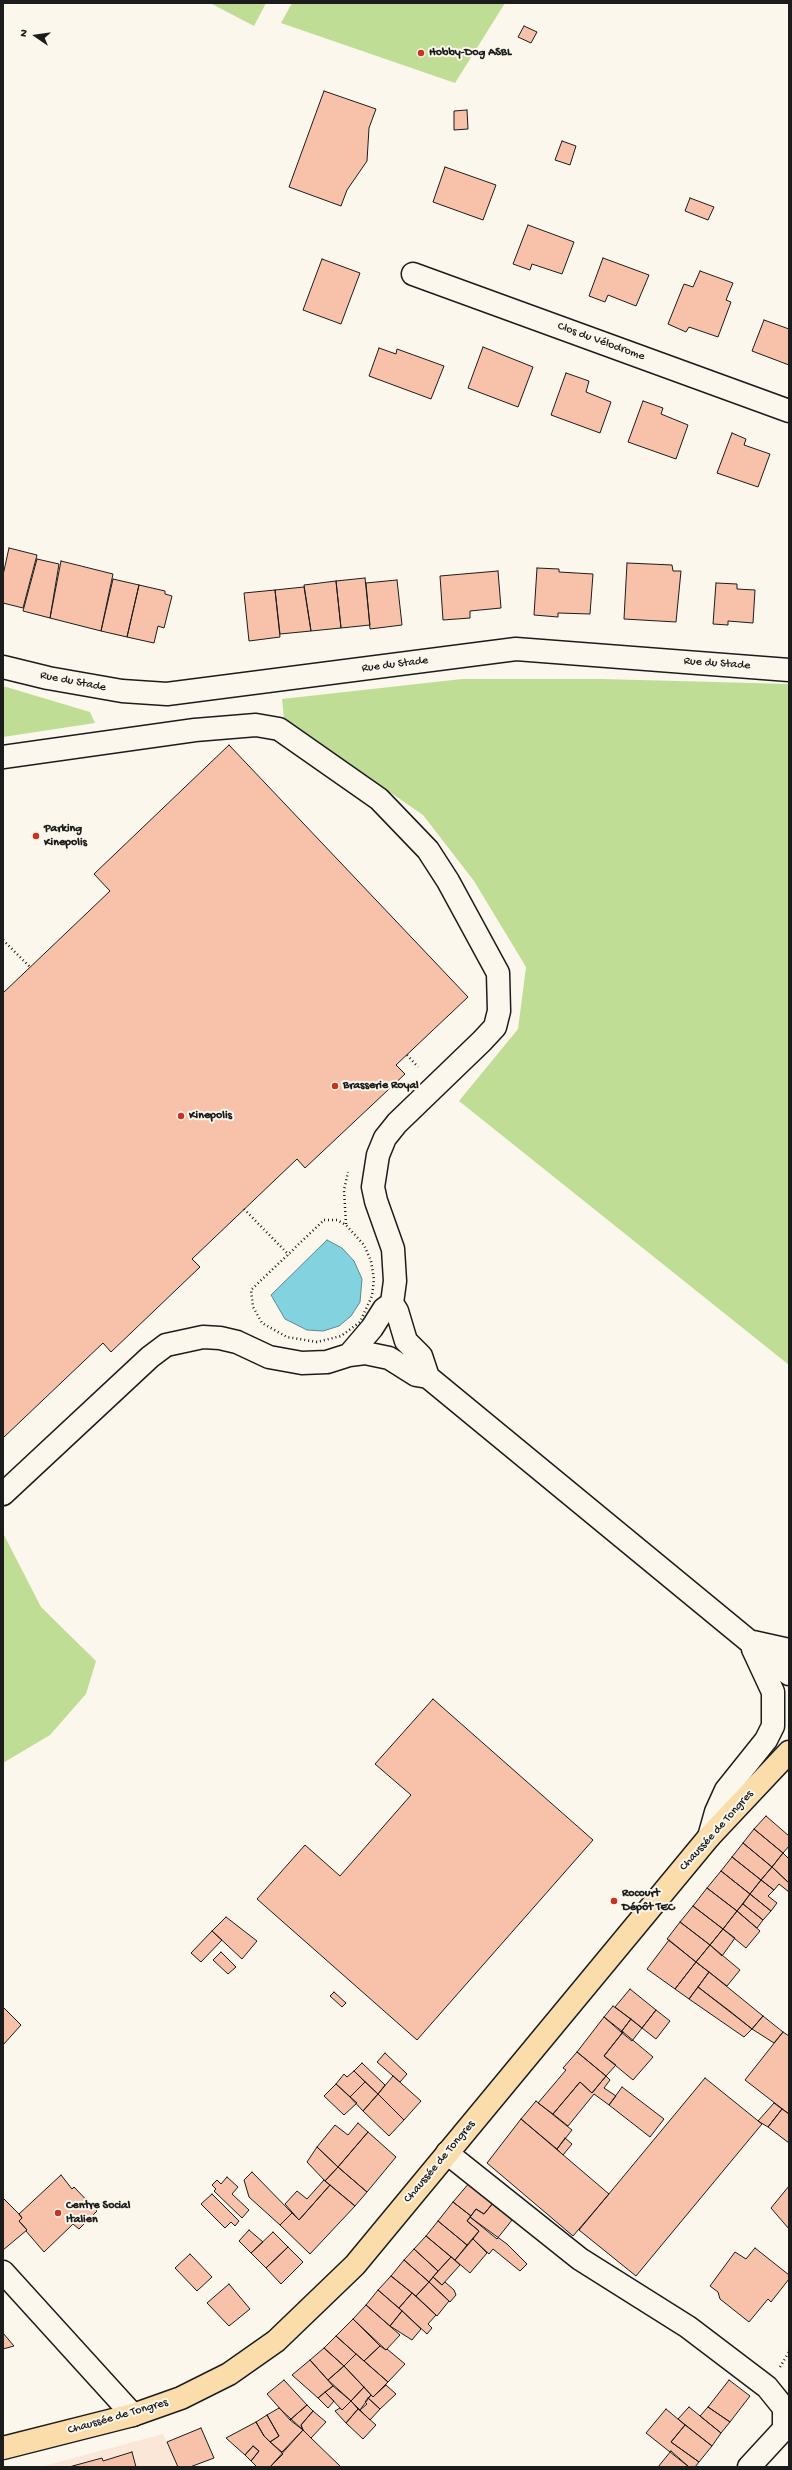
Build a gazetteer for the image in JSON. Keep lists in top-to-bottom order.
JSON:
{
  "streets": {
    "main road": ["Chaussée de Tongres"],
    "street": ["Clos du Vélodrome", "Rue du Stade"]
  },
  "places": [
    "Hobby-Dog ASBL",
    "Parking Kinepolis",
    "Brasserie Royal",
    "Kinepolis",
    "Rocourt Dépôt TEC",
    "Centre Social Italien"
  ],
  "north": "left"
}
